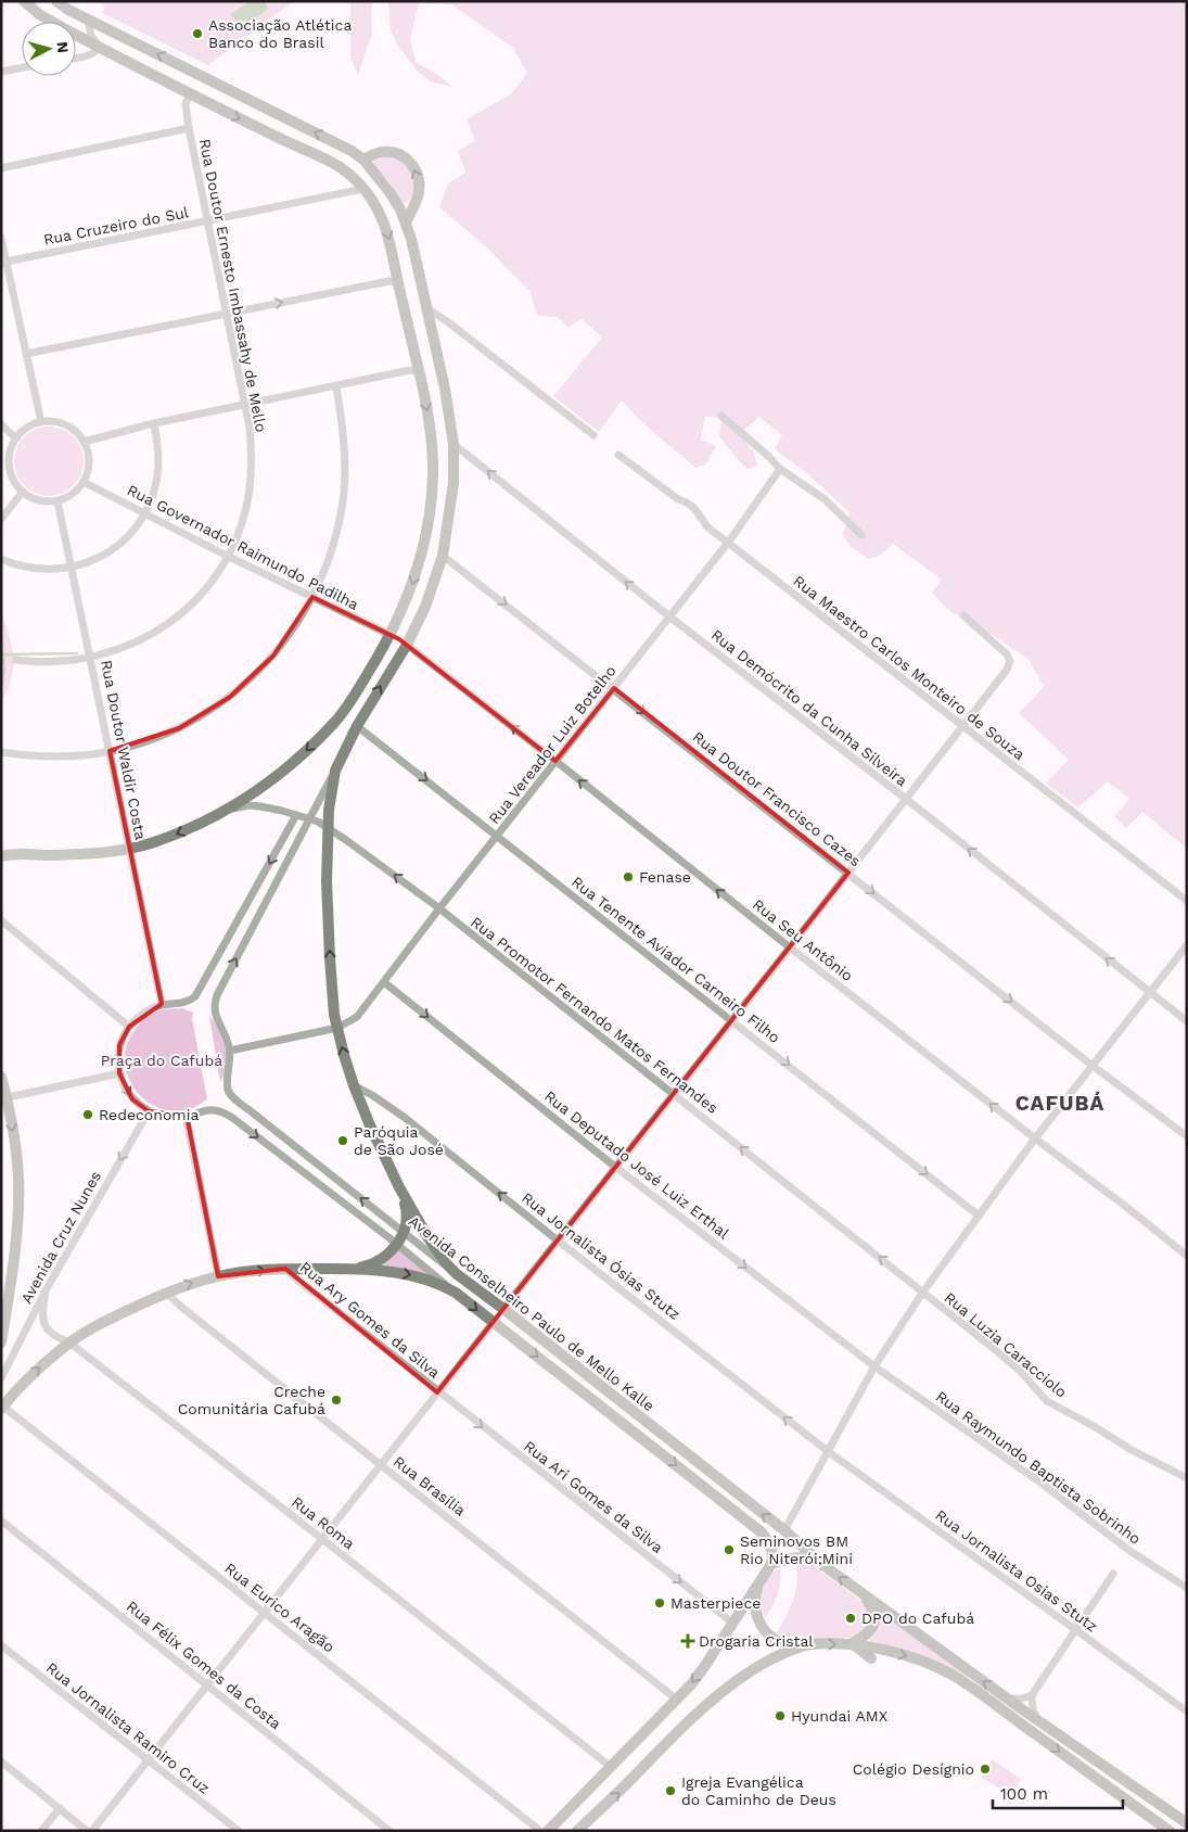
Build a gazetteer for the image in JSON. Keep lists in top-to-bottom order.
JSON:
{
  "streets": {
    "main road": ["Avenida Conselheiro Paulo de Mello Kalle"],
    "street": [
      "Rua Cruzeiro do Sul",
      "Rua Doutor Ernesto Imbassahy de Mello",
      "Rua Governador Raimundo Padilha",
      "Rua Maestro Carlos Monteiro de Souza",
      "Rua Demócrito da Cunha Silveira",
      "Rua Vereador Luiz Botelho",
      "Rua Doutor Waldir Costa",
      "Rua Doutor Francisco Cazes",
      "Rua Seu Antônio",
      "Rua Tenente Aviador Carneiro Filho",
      "Rua Promotor Fernando Matos Fernandes",
      "Rua Deputado José Luiz Erthal",
      "Avenida Cruz Nunes",
      "Rua Jornalista Ósias Stutz",
      "Rua Ary Gomes da Silva",
      "Rua Luzia Caracciolo",
      "Rua Raymundo Baptista Sobrinho",
      "Rua Brasília",
      "Rua Ari Gomes da Silva",
      "Rua Roma",
      "Rua Jornalista Osias Stutz",
      "Rua Eurico Aragão",
      "Rua Félix Gomes da Costa",
      "Rua Jornalista Ramiro Cruz"
    ]
  },
  "crossings": [
    ["Rua Cruzeiro do Sul", "Rua Doutor Ernesto Imbassahy de Mello"],
    ["Rua Doutor Ernesto Imbassahy de Mello", "Rua Governador Raimundo Padilha"],
    ["Rua Doutor Ernesto Imbassahy de Mello", "Rua Doutor Waldir Costa"],
    ["Rua Governador Raimundo Padilha", "Rua Doutor Waldir Costa"],
    ["Rua Maestro Carlos Monteiro de Souza", "Rua Vereador Luiz Botelho"],
    ["Rua Demócrito da Cunha Silveira", "Rua Vereador Luiz Botelho"],
    ["Rua Vereador Luiz Botelho", "Rua Doutor Francisco Cazes"],
    ["Rua Vereador Luiz Botelho", "Rua Seu Antônio"],
    ["Rua Vereador Luiz Botelho", "Rua Tenente Aviador Carneiro Filho"],
    ["Rua Vereador Luiz Botelho", "Rua Promotor Fernando Matos Fernandes"],
    ["Rua Vereador Luiz Botelho", "Rua Deputado José Luiz Erthal"],
    ["Rua Vereador Luiz Botelho", "Avenida Conselheiro Paulo de Mello Kalle"],
    ["Rua Promotor Fernando Matos Fernandes", "Rua Luzia Caracciolo"],
    ["Rua Deputado José Luiz Erthal", "Rua Raymundo Baptista Sobrinho"],
    ["Avenida Cruz Nunes", "Rua Roma"],
    ["Rua Jornalista Ósias Stutz", "Rua Jornalista Osias Stutz"],
    ["Rua Ary Gomes da Silva", "Rua Ari Gomes da Silva"]
  ],
  "one_way": [
    "Rua Demócrito da Cunha Silveira",
    "Rua Doutor Francisco Cazes",
    "Rua Seu Antônio",
    "Rua Tenente Aviador Carneiro Filho",
    "Rua Promotor Fernando Matos Fernandes",
    "Rua Deputado José Luiz Erthal",
    "Avenida Cruz Nunes",
    "Rua Jornalista Ósias Stutz",
    "Rua Ari Gomes da Silva"
  ],
  "districts": ["CAFUBÁ"],
  "parks": ["Praça do Cafubá"],
  "places": {
    "other": [
      "Associação Atlética Banco do Brasil",
      "Fenase",
      "Redeconomia",
      "Paróquia de São José",
      "Creche Comunitária Cafubá",
      "Seminovos BM Rio Niterói;Mini",
      "Masterpiece",
      "DPO do Cafubá",
      "Hyundai AMX",
      "Colégio Desígnio",
      "Igreja Evangélica do Caminho de Deus"
    ],
    "health": ["Drogaria Cristal"]
  },
  "scale_bar": "100 m",
  "north": "right"
}
